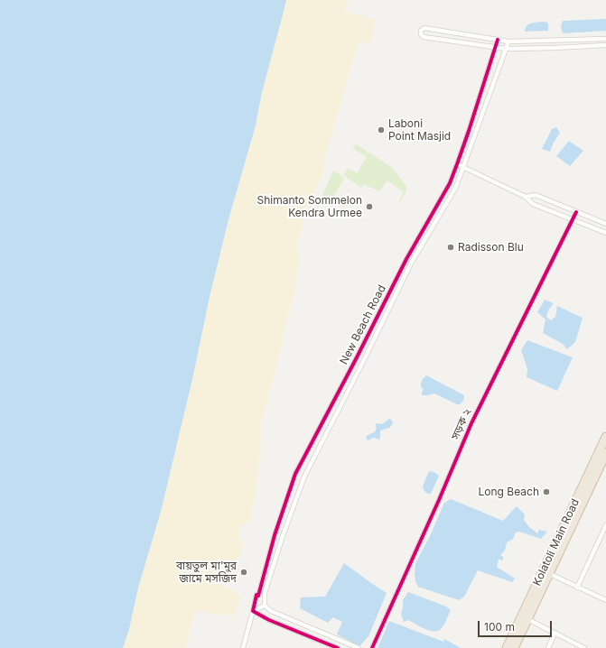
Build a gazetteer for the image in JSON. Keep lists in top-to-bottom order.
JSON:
{
  "streets": {
    "highway": ["Kolatoli Main Road"],
    "street": ["New Beach Road", "সড়ক ২"]
  },
  "places": [
    "Laboni Point Masjid",
    "Shimanto Sommelon Kendra Urmee",
    "Radisson Blu",
    "Long Beach",
    "বায়তুল মা'মুর জামে মসজিদ"
  ],
  "scale_bar": "100 m"
}
